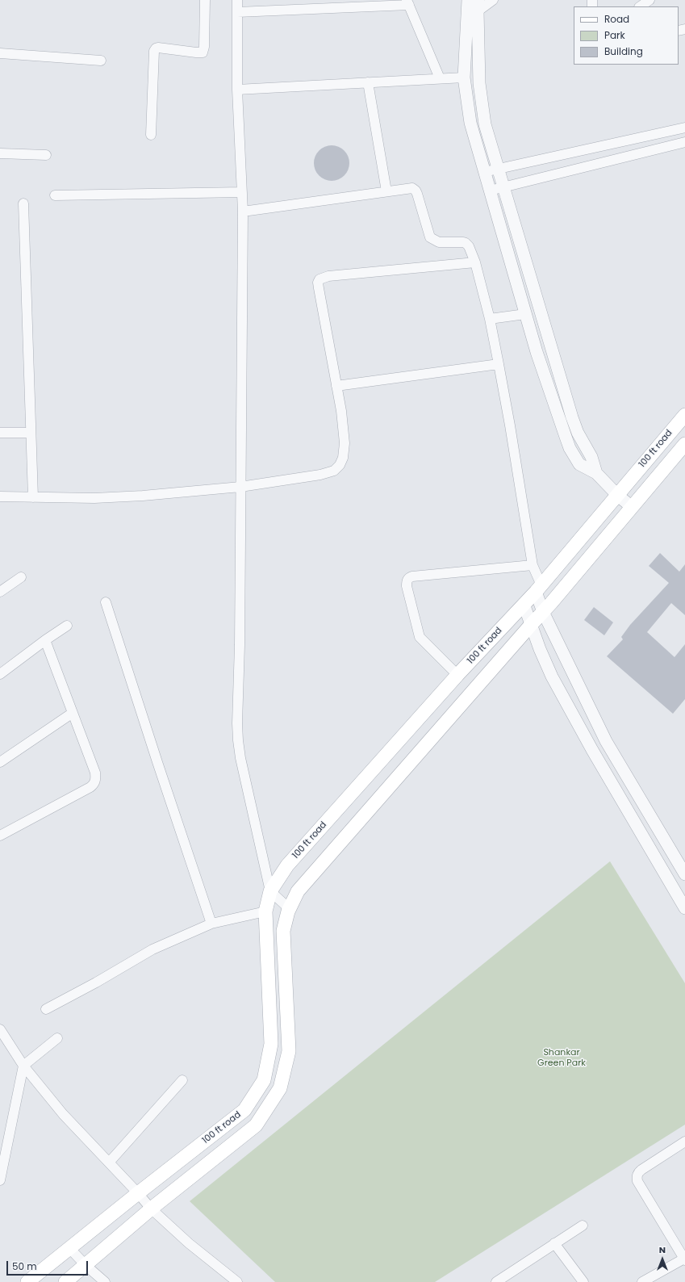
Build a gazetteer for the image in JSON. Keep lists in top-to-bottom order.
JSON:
{
  "streets": {
    "main road": ["100 ft road"]
  },
  "parks": ["Shankar Green Park"],
  "legend": ["Road", "Park", "Building"],
  "scale_bar": "50 m",
  "north": "top"
}
